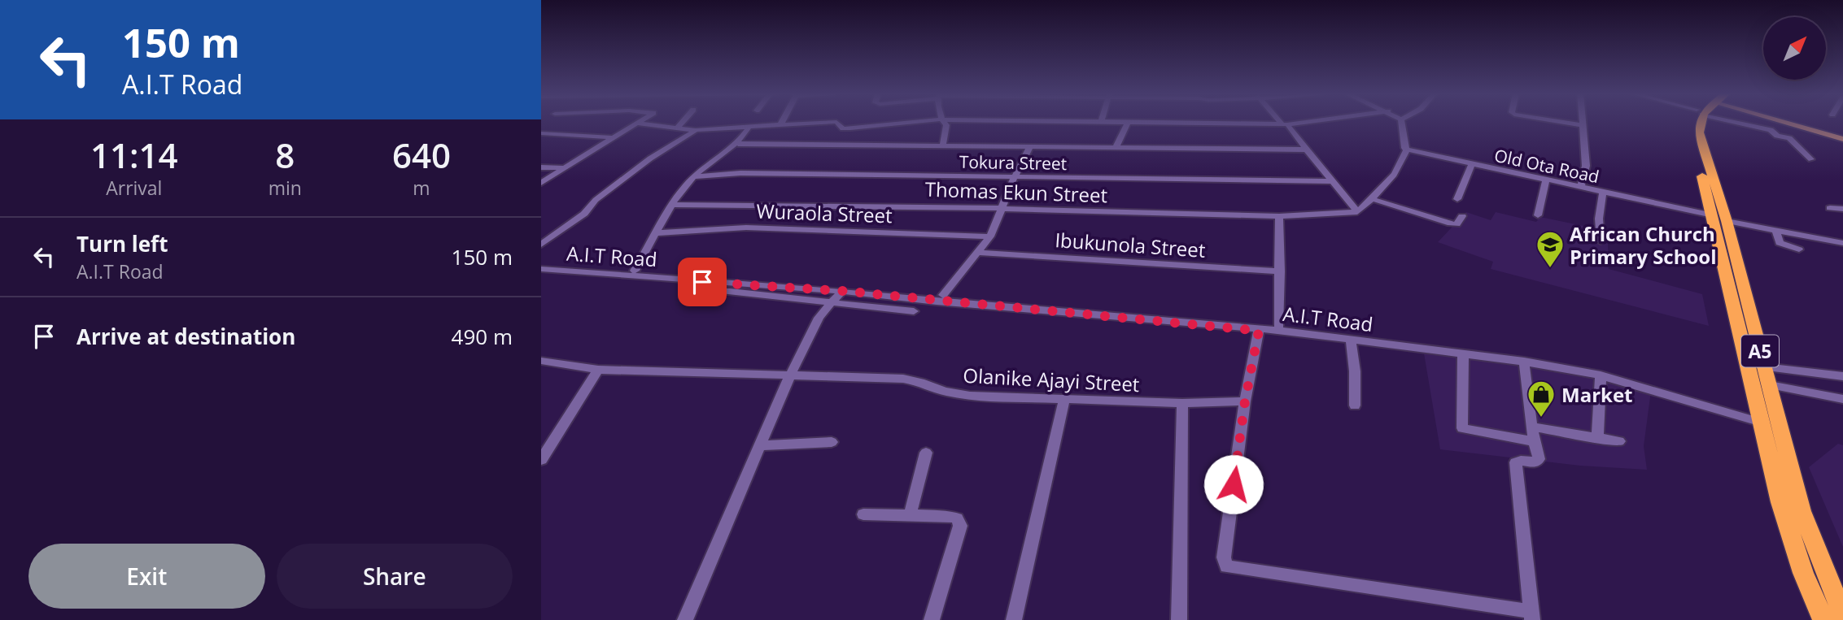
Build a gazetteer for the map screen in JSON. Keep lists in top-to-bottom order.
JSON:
{
  "streets": {
    "highway": ["A5"],
    "street": [
      "Tokura Street",
      "Old Ota Road",
      "Thomas Ekun Street",
      "Wuraola Street",
      "Ibukunola Street",
      "A.I.T Road",
      "Olanike Ajayi Street"
    ]
  },
  "crossings": [
    ["Old Ota Road", "A5"],
    ["A.I.T Road", "A5"]
  ],
  "places": {
    "school or university": ["African Church Primary School"],
    "shop": ["Market"]
  },
  "north": "top right",
  "page": {
    "turn": ["150 m", "A.I.T Road"],
    "eta": [
      "11:14",
      "Arrival",
      "8",
      "min",
      "640",
      "m"
    ],
    "list": [
      {
        "name": "Turn left",
        "note": "A.I.T Road",
        "value": "150 m"
      },
      {
        "name": "Arrive at destination",
        "value": "490 m"
      }
    ],
    "buttons": ["Exit", "Share"]
  }
}
